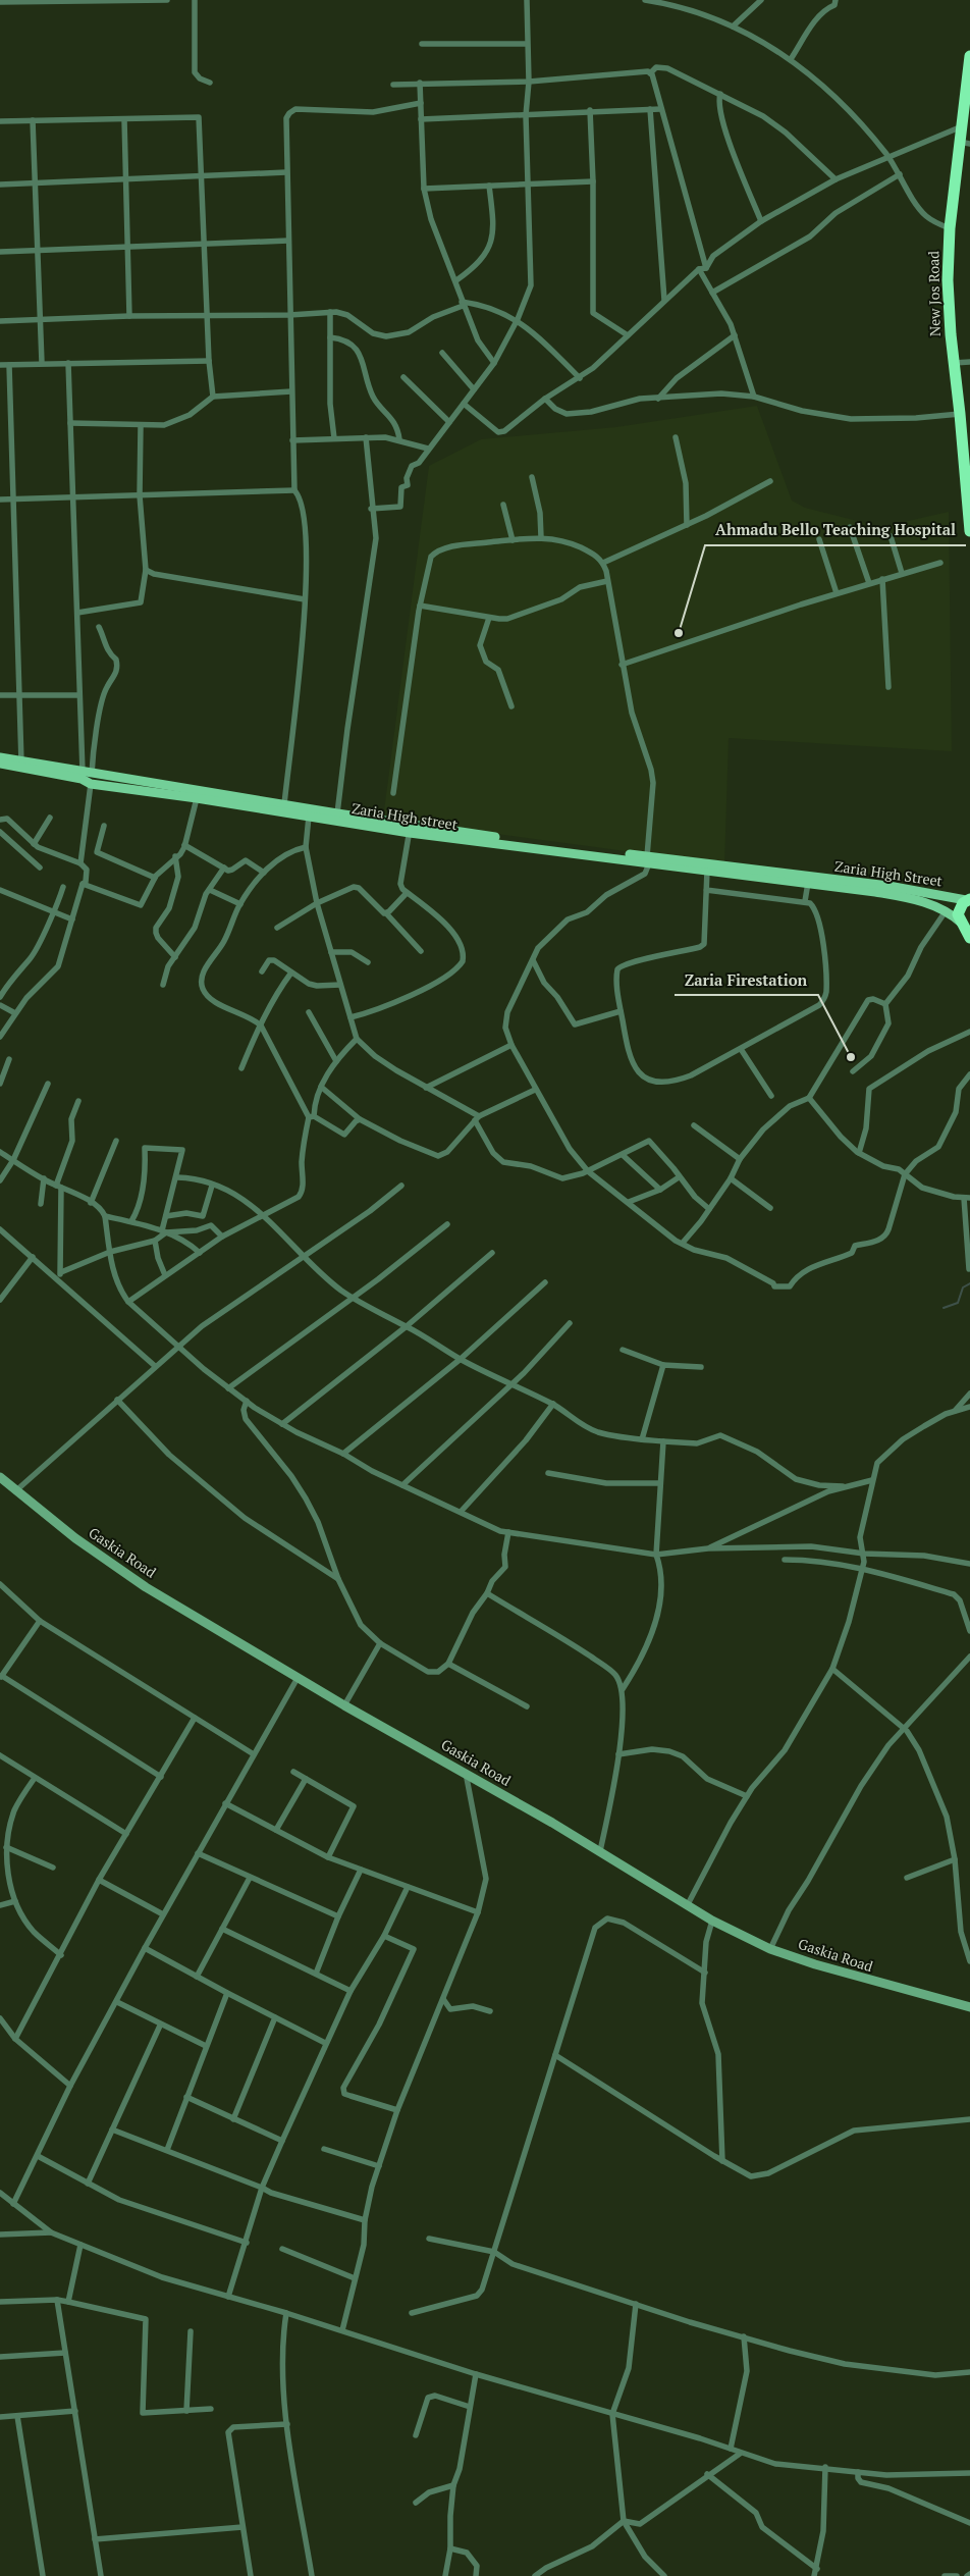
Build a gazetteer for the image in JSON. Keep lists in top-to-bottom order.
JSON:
{
  "streets": {
    "highway": ["New Jos Road"],
    "main road": ["Zaria High street", "Zaria High Street", "Gaskia Road"]
  },
  "crossings": [
    ["Zaria High street", "Zaria High Street"]
  ],
  "places": ["Ahmadu Bello Teaching Hospital", "Zaria Firestation"]
}
